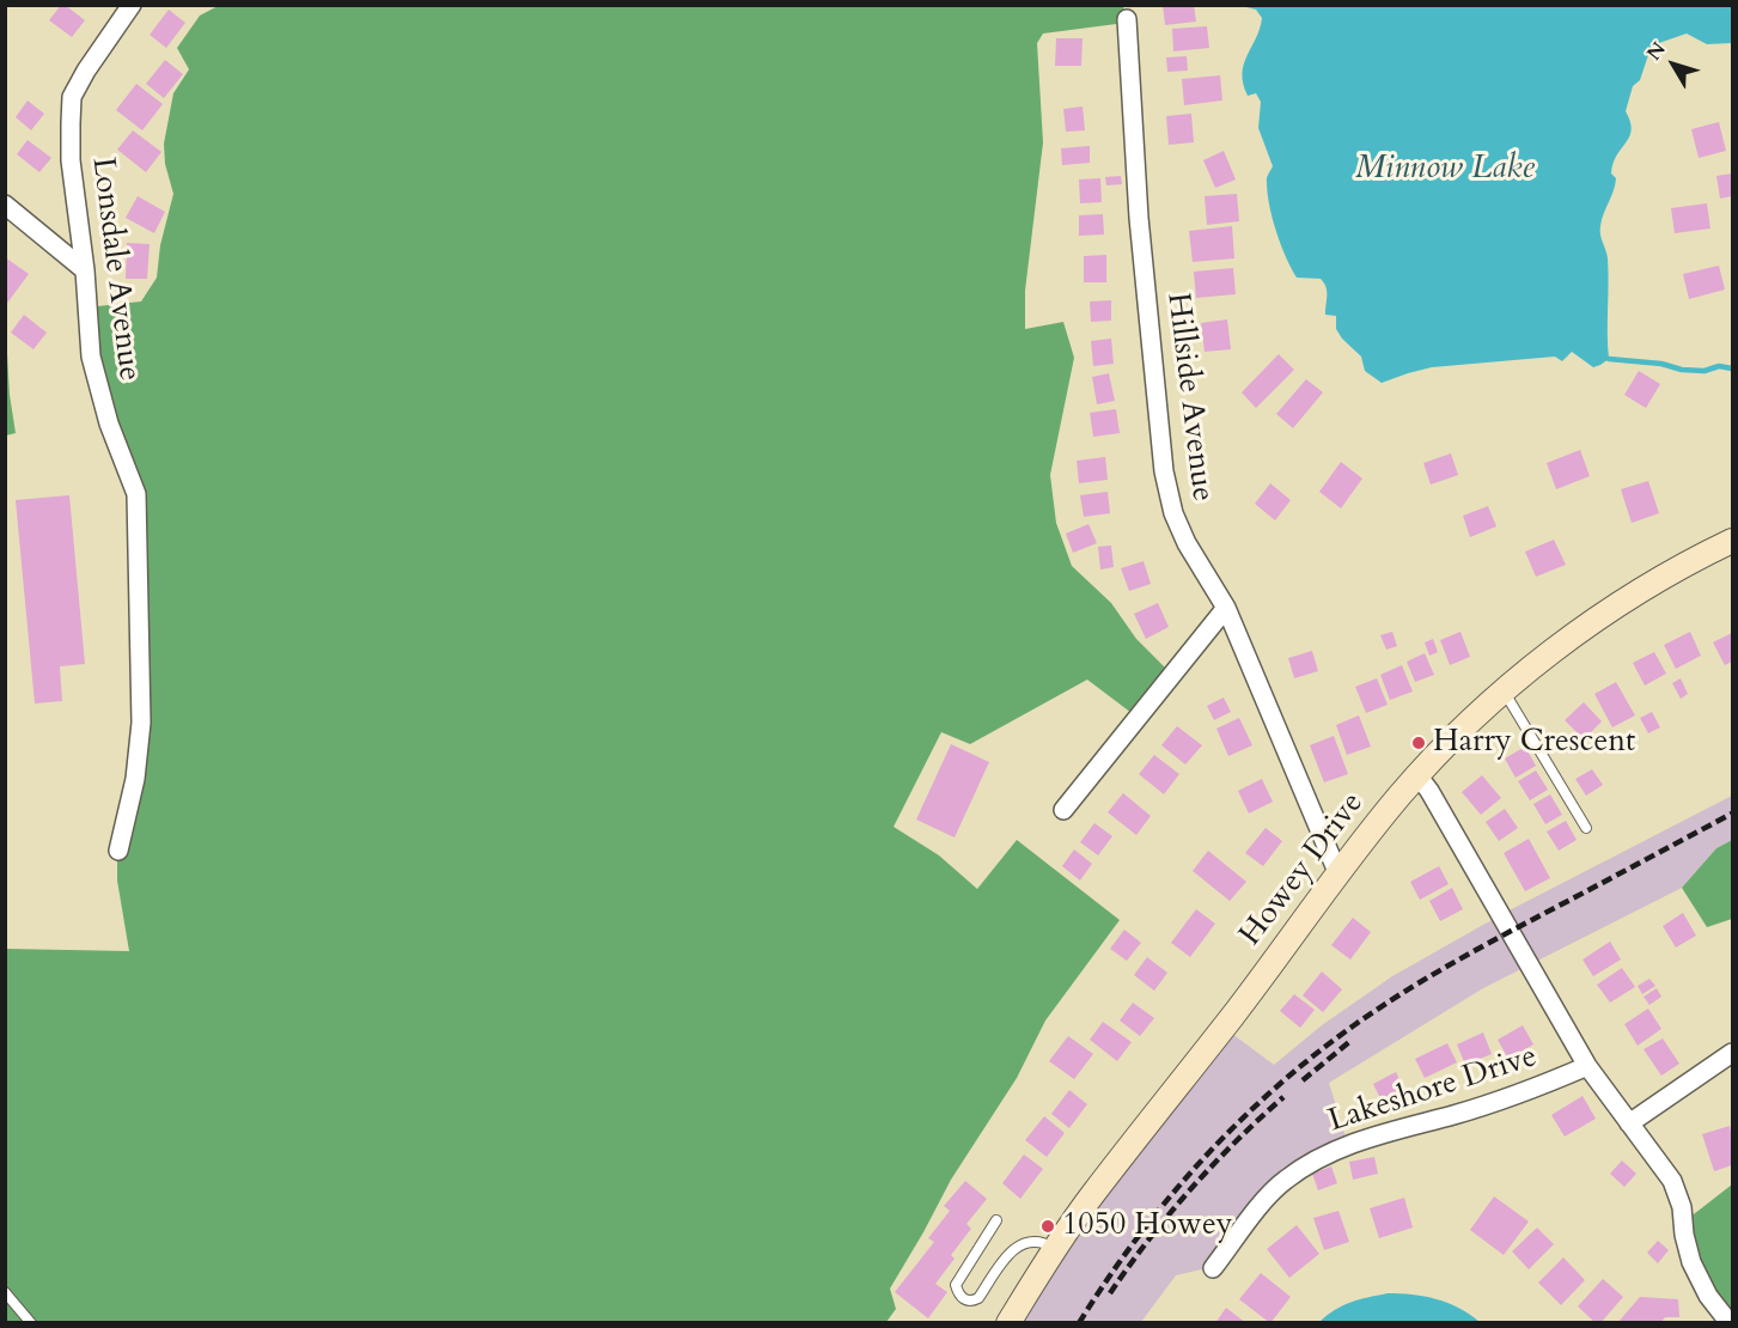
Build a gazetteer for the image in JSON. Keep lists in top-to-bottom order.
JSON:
{
  "streets": {
    "main road": ["Howey Drive"],
    "street": ["Lonsdale Avenue", "Hillside Avenue", "Lakeshore Drive"]
  },
  "crossings": [
    ["Hillside Avenue", "Howey Drive"]
  ],
  "water": ["Minnow Lake"],
  "places": ["Harry Crescent", "1050 Howey"],
  "north": "top left"
}
